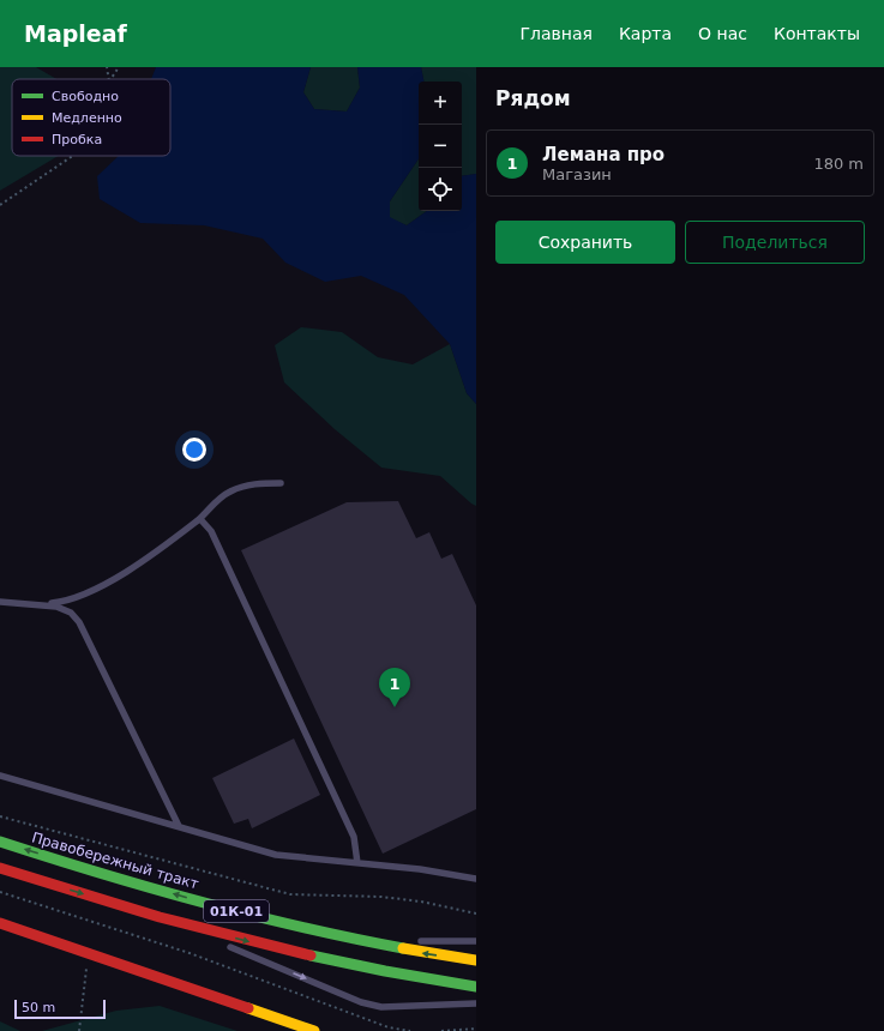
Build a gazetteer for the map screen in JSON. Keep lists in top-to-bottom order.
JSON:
{
  "streets": {
    "main road": ["Правобережный тракт", "01К-01"]
  },
  "legend": ["Свободно", "Медленно", "Пробка"],
  "scale_bar": "50 m",
  "page": {
    "header": "Mapleaf",
    "nav": [
      "Главная",
      "Карта",
      "О нас",
      "Контакты"
    ],
    "heading": "Рядом",
    "map_buttons": ["+", "−"],
    "list": [
      {
        "mark": "1",
        "name": "Лемана про",
        "note": "Магазин",
        "value": "180 m"
      }
    ],
    "buttons": ["Сохранить", "Поделиться"],
    "pins": "1",
    "scale": "50 m"
  }
}
